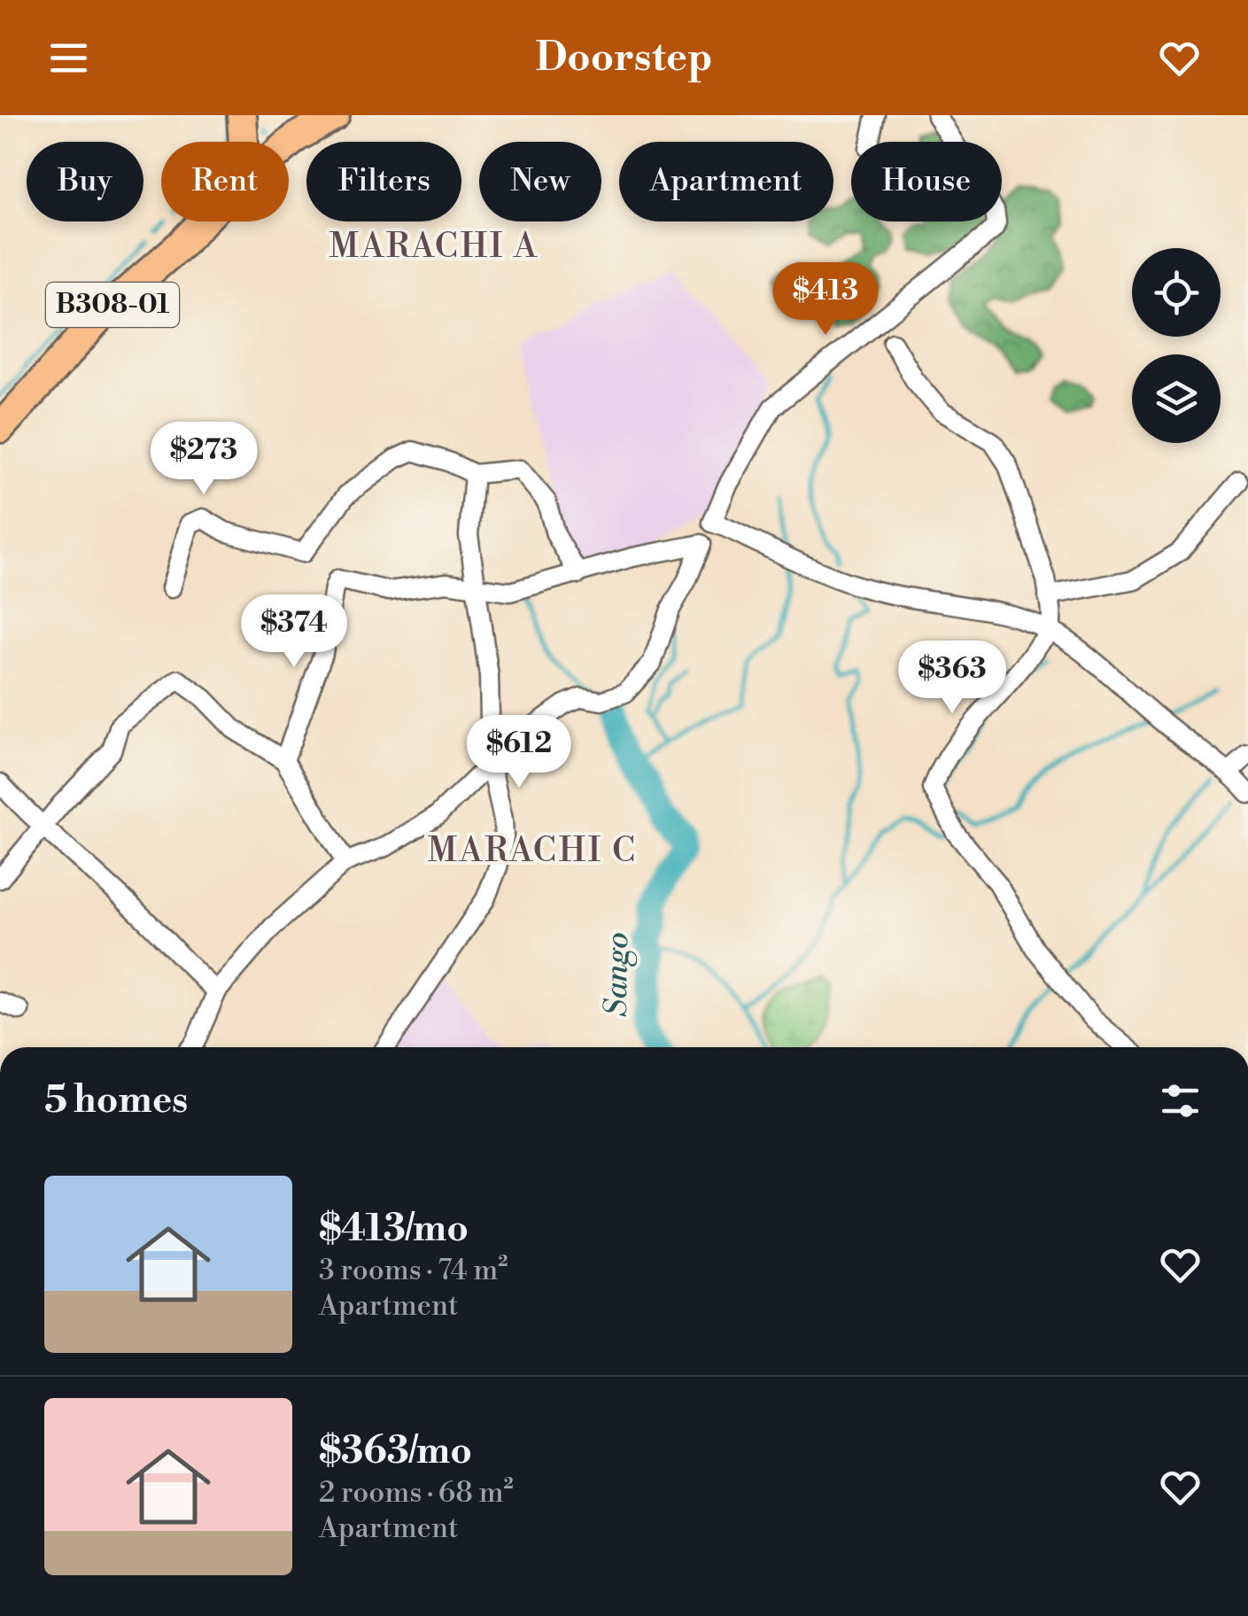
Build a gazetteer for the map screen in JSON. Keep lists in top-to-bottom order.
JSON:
{
  "streets": {
    "highway": ["B308-01"]
  },
  "districts": ["MARACHI A", "MARACHI C"],
  "water": ["Sango"],
  "page": {
    "header": "Doorstep",
    "chip": [
      "Buy",
      "Rent",
      "Filters",
      "New",
      "Apartment",
      "House"
    ],
    "price": [
      "$413",
      "$273",
      "$374",
      "$363",
      "$612"
    ],
    "heading": "5 homes",
    "list": [
      {
        "name": "$413/mo",
        "note": "3 rooms · 74 m² · Apartment"
      },
      {
        "name": "$363/mo",
        "note": "2 rooms · 68 m² · Apartment"
      }
    ]
  }
}
